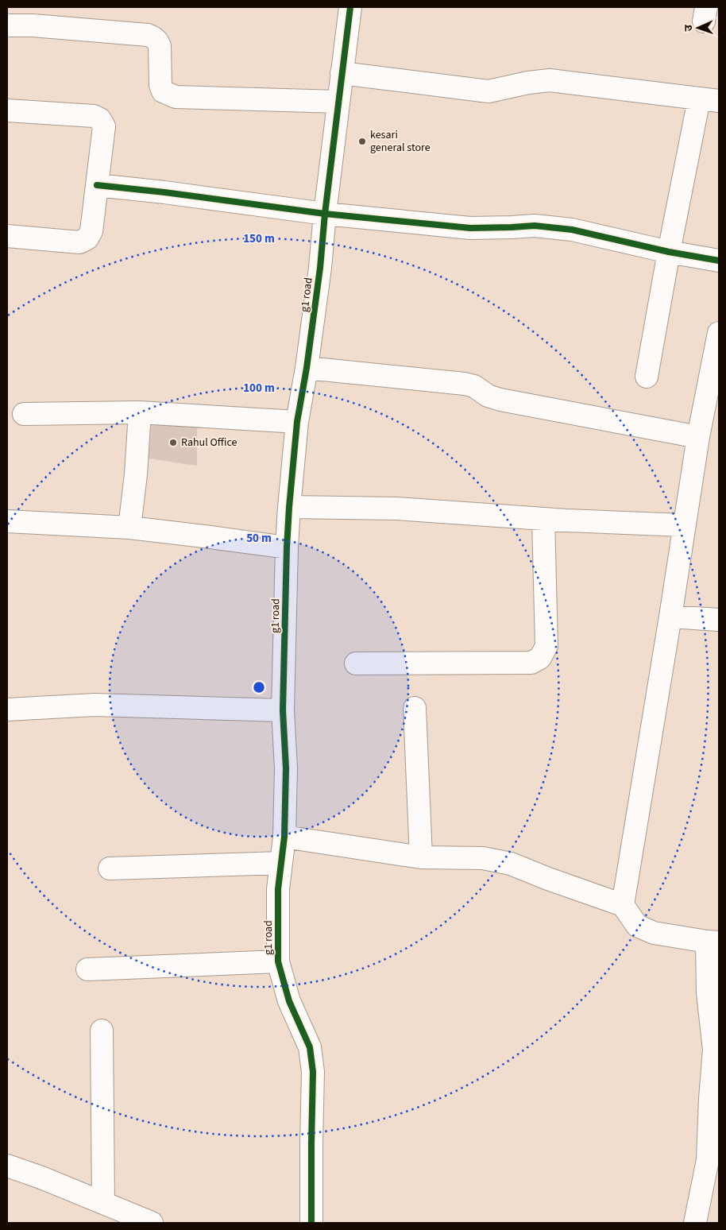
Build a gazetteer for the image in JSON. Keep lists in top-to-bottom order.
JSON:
{
  "streets": {
    "street": ["g1 road"]
  },
  "places": ["kesari general store", "Rahul Office"],
  "north": "left",
  "rings": ["150 m", "100 m", "50 m"]
}
